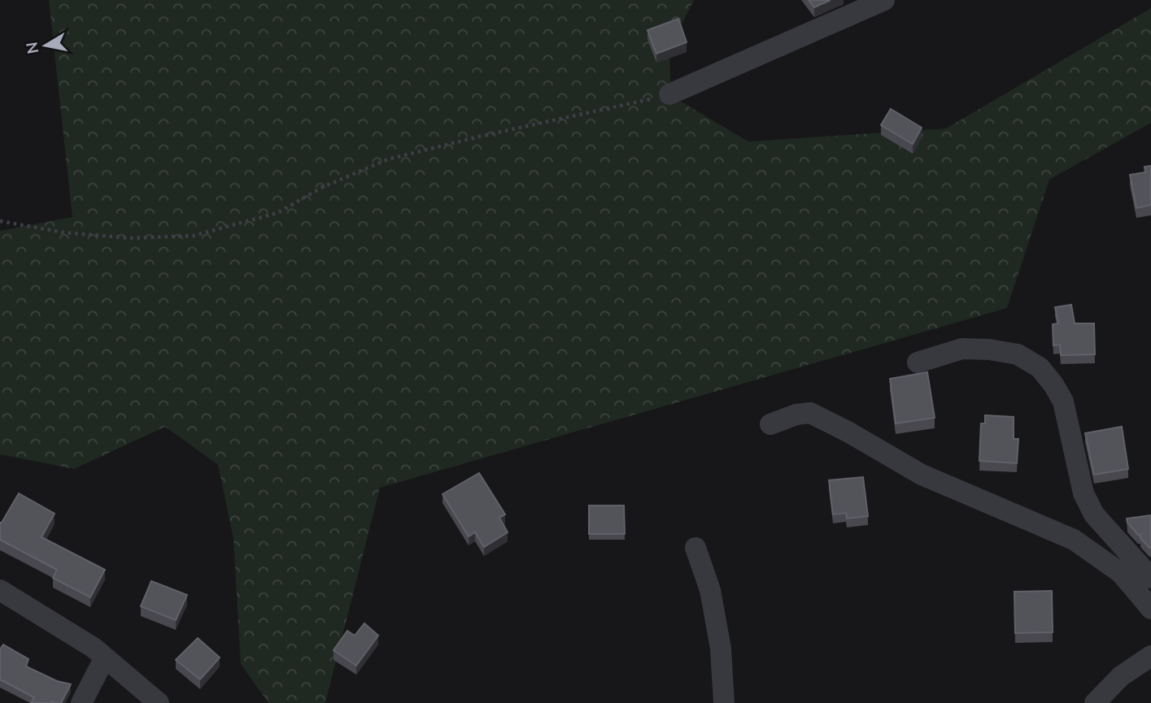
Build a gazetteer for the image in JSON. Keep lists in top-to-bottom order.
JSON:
{
  "north": "left"
}
